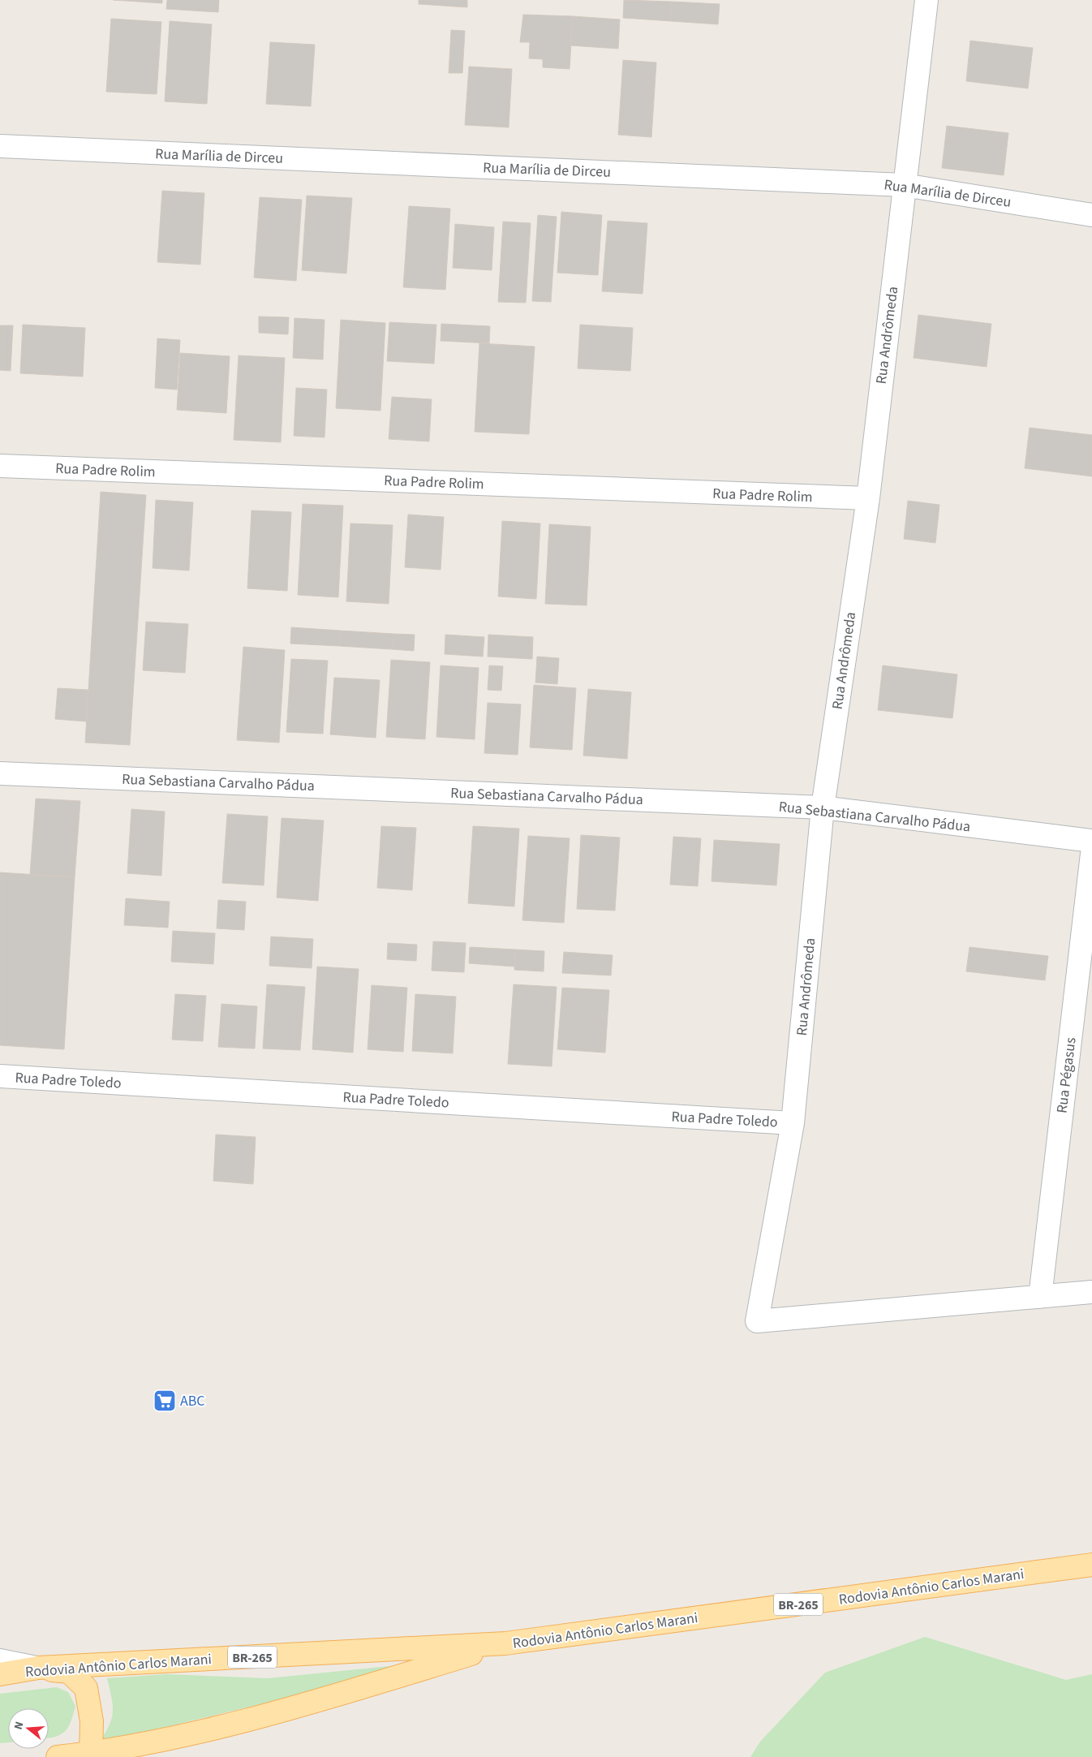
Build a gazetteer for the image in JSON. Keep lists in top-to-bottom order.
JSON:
{
  "streets": {
    "main road": ["Rodovia Antônio Carlos Marani", "BR-265"],
    "street": [
      "Rua Marília de Dirceu",
      "Rua Andrômeda",
      "Rua Padre Rolim",
      "Rua Sebastiana Carvalho Pádua",
      "Rua Pégasus",
      "Rua Padre Toledo"
    ]
  },
  "crossings": [
    ["Rua Marília de Dirceu", "Rua Andrômeda"],
    ["Rua Andrômeda", "Rua Padre Rolim"],
    ["Rua Andrômeda", "Rua Sebastiana Carvalho Pádua"],
    ["Rua Andrômeda", "Rua Pégasus"],
    ["Rua Andrômeda", "Rua Padre Toledo"]
  ],
  "places": {
    "supermarket": ["ABC"]
  },
  "north": "left"
}
